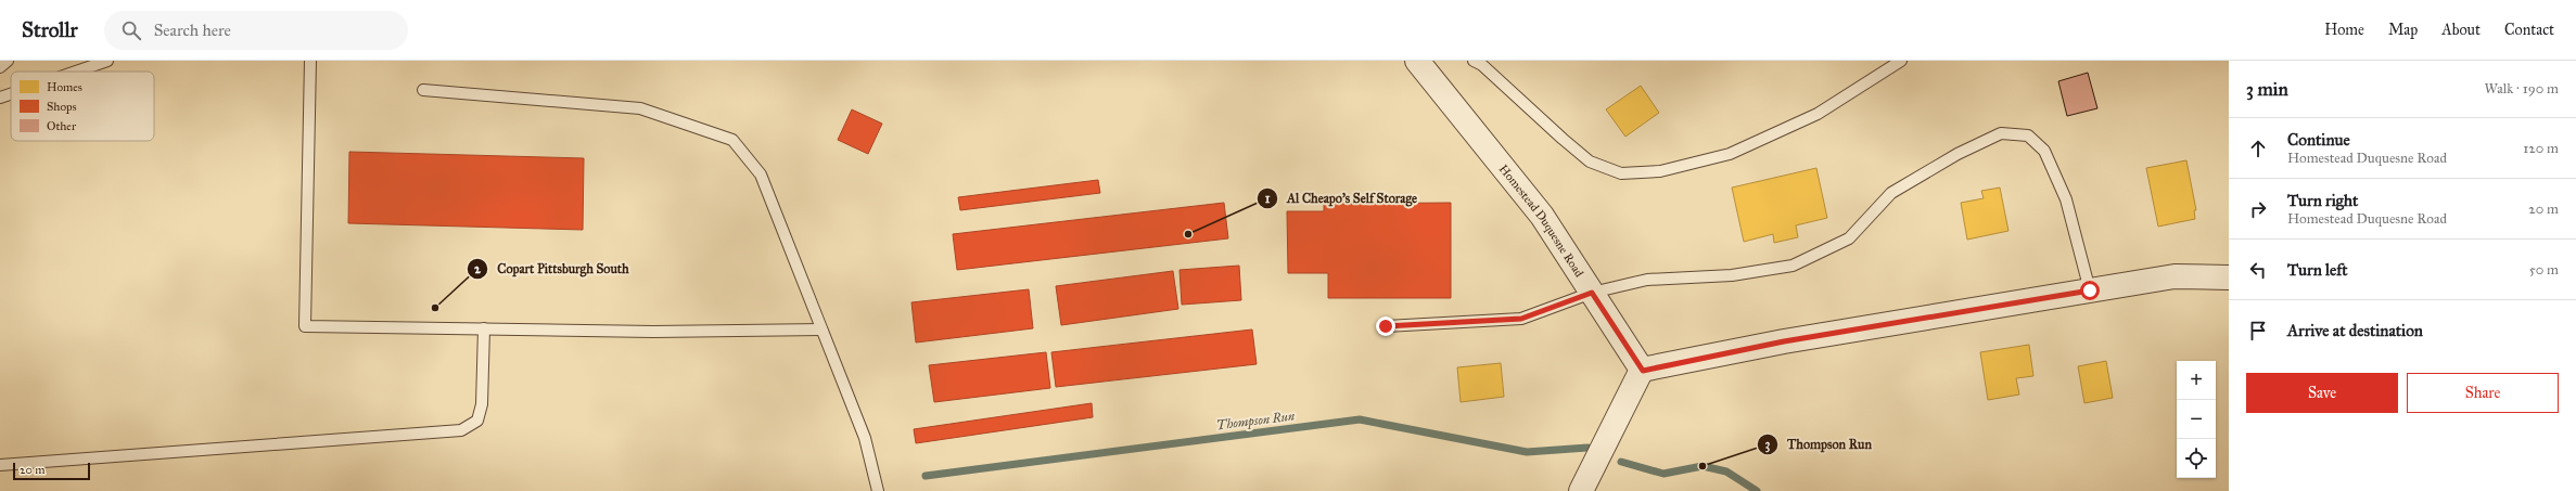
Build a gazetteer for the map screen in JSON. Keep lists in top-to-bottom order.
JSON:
{
  "streets": {
    "street": ["Homestead Duquesne Road"]
  },
  "water": ["Thompson Run"],
  "places": ["Al Cheapo's Self Storage", "Copart Pittsburgh South", "Thompson Run"],
  "legend": ["Homes", "Shops", "Other"],
  "scale_bar": "20 m",
  "page": {
    "header": "Strollr",
    "search": "Search here",
    "nav": [
      "Home",
      "Map",
      "About",
      "Contact"
    ],
    "heading": ["3 min", "Walk · 190 m"],
    "list": [
      ["Continue", "Homestead Duquesne Road", "120 m"],
      ["Turn right", "Homestead Duquesne Road", "20 m"],
      ["Turn left", "50 m"],
      "Arrive at destination"
    ],
    "buttons": ["Save", "Share"],
    "map_buttons": ["+", "−"],
    "scale": "20 m"
  }
}
